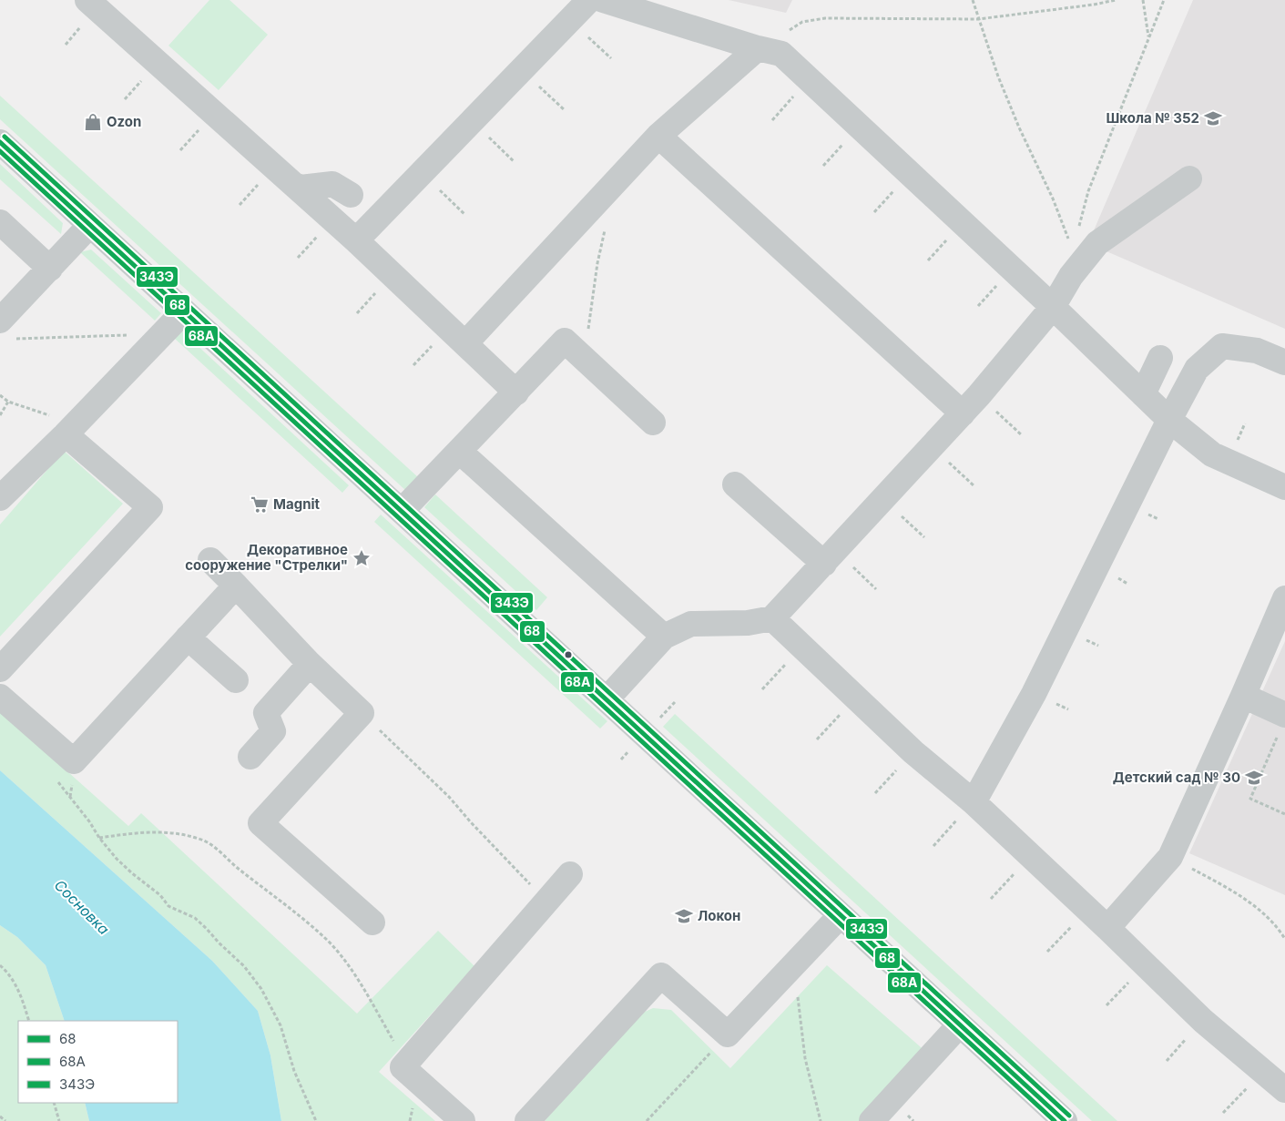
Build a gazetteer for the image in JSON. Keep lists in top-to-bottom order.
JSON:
{
  "water": ["Сосновка"],
  "places": {
    "school or university": ["Школа № 352", "Детский сад № 30", "Локон"],
    "shop": ["Ozon"],
    "supermarket": ["Magnit"],
    "place": ["Декоративное сооружение \"Стрелки\""]
  },
  "lines": ["transit line 343Э", "transit line 68", "transit line 68А"],
  "legend": ["68", "68А", "343Э"]
}
